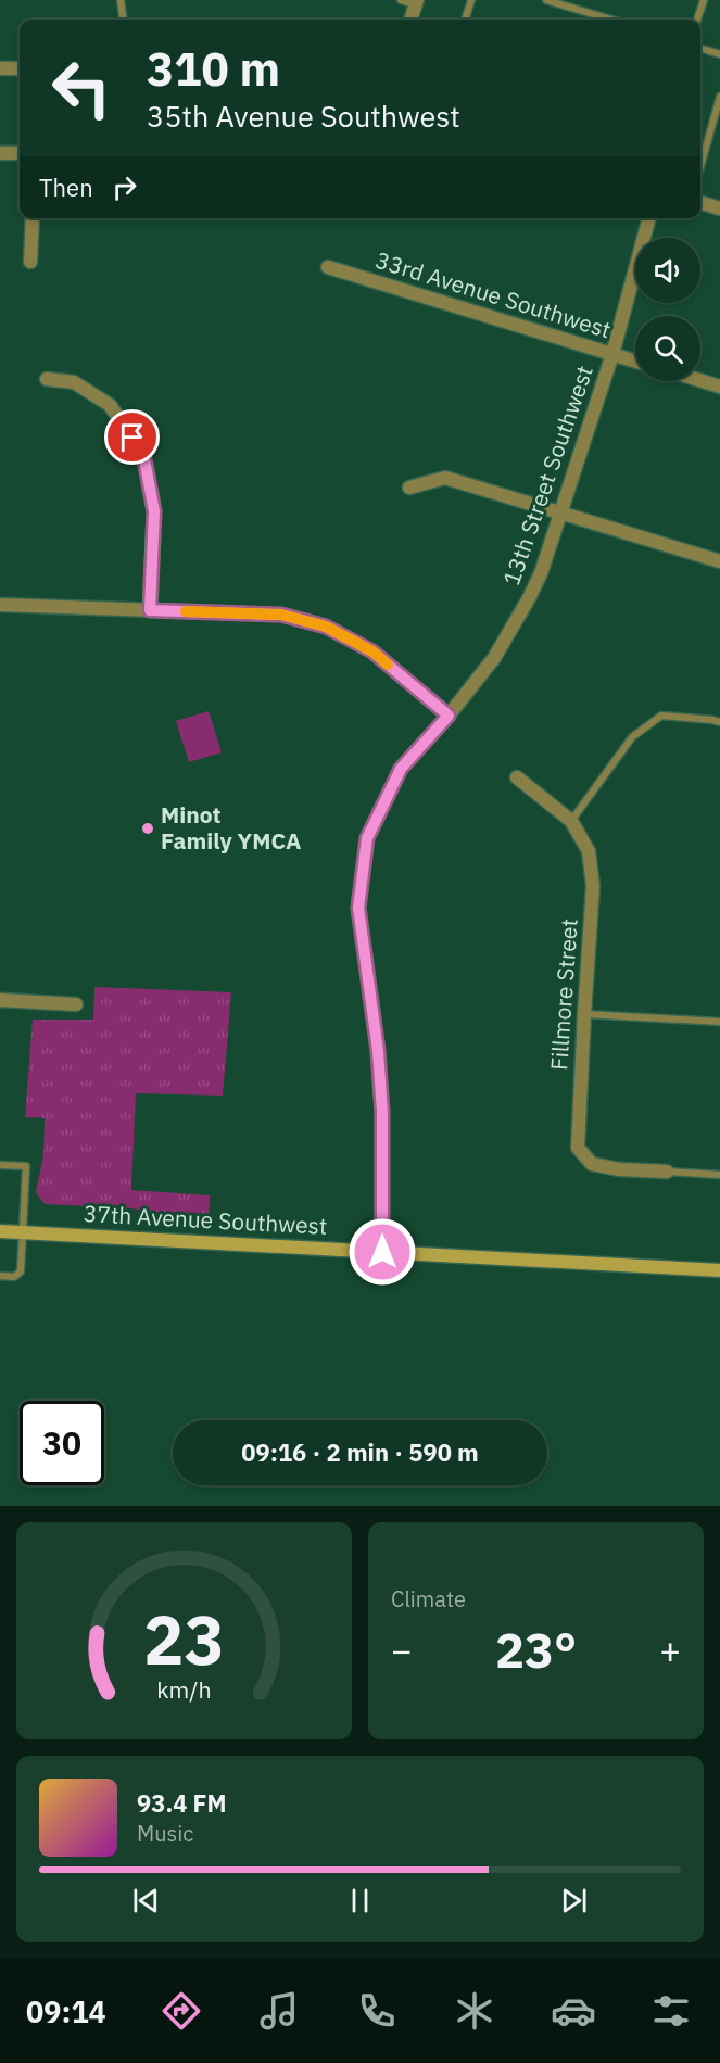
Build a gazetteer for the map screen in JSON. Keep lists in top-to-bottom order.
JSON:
{
  "streets": {
    "main road": ["37th Avenue Southwest"],
    "street": ["33rd Avenue Southwest", "13th Street Southwest", "Fillmore Street"]
  },
  "crossings": [
    ["33rd Avenue Southwest", "13th Street Southwest"],
    ["13th Street Southwest", "37th Avenue Southwest"]
  ],
  "places": ["Minot Family YMCA"],
  "page": {
    "turn": ["310 m", "35th Avenue Southwest"],
    "then": "Then",
    "limit": "30",
    "trip": "09:16 · 2 min · 590 m",
    "tile": "Climate",
    "heat": ["−", "23°", "+"],
    "song": ["93.4 FM", "Music"],
    "tabs": "09:14",
    "gauge": ["23", "km/h"]
  }
}
